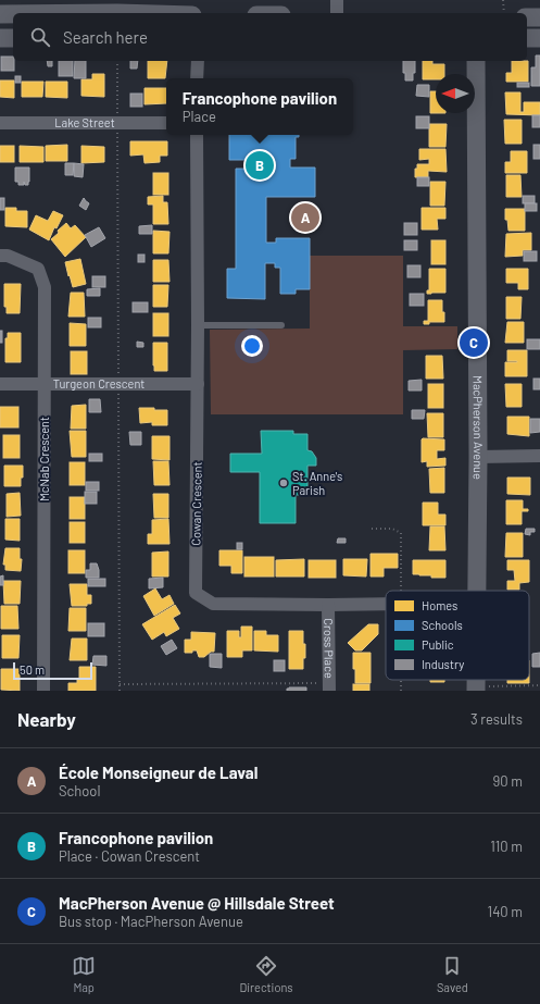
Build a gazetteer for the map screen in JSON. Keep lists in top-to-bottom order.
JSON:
{
  "streets": {
    "street": [
      "Lake Street",
      "Turgeon Crescent",
      "MacPherson Avenue",
      "McNab Crescent",
      "Cowan Crescent",
      "Cross Place"
    ]
  },
  "crossings": [
    ["Turgeon Crescent", "McNab Crescent"],
    ["Turgeon Crescent", "Cowan Crescent"],
    ["Cowan Crescent", "Cross Place"]
  ],
  "places": ["St. Anne's Parish"],
  "legend": [
    "Homes",
    "Schools",
    "Public",
    "Industry"
  ],
  "scale_bar": "50 m",
  "north": "left",
  "page": {
    "search": "Search here",
    "popup": ["Francophone pavilion", "Place"],
    "pins": ["B", "A", "C"],
    "scale": "50 m",
    "heading": ["Nearby", "3 results"],
    "list": [
      {
        "mark": "A",
        "name": "École Monseigneur de Laval",
        "note": "School",
        "value": "90 m"
      },
      {
        "mark": "B",
        "name": "Francophone pavilion",
        "note": "Place · Cowan Crescent",
        "value": "110 m"
      },
      {
        "mark": "C",
        "name": "MacPherson Avenue @ Hillsdale Street",
        "note": "Bus stop · MacPherson Avenue",
        "value": "140 m"
      }
    ],
    "nav": ["Map", "Directions", "Saved"]
  }
}
